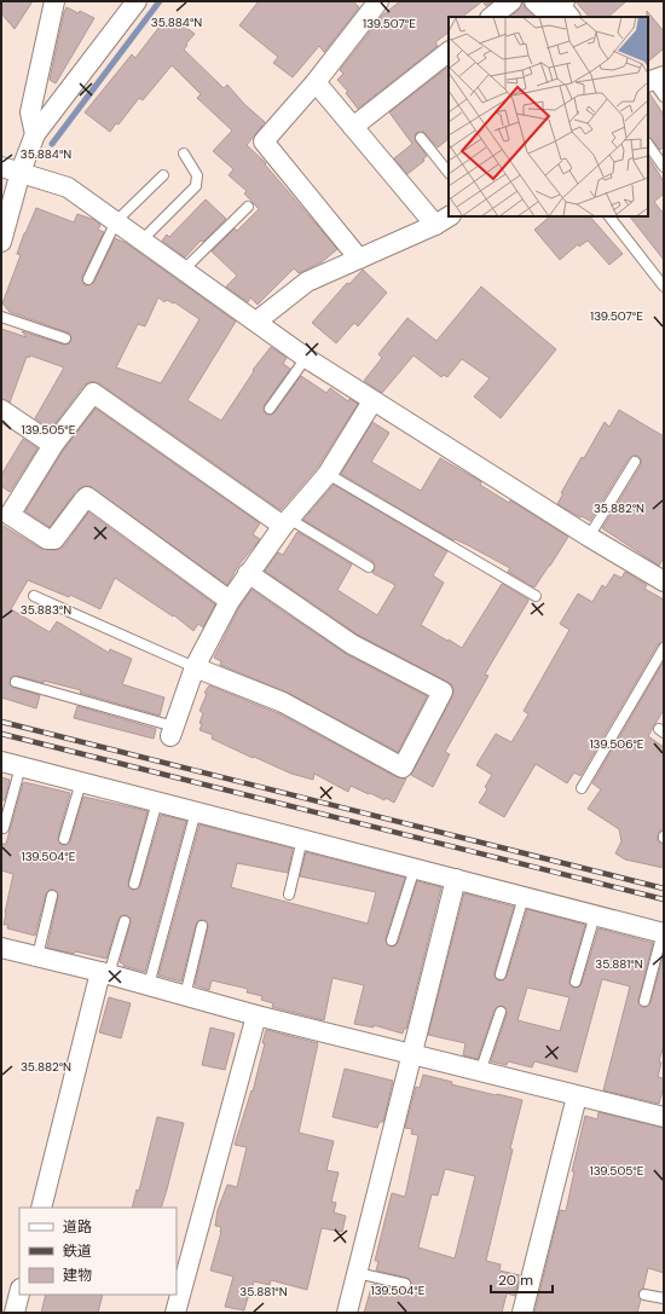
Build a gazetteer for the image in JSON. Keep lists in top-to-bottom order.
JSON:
{
  "legend": ["道路", "鉄道", "建物"],
  "scale_bar": "20 m",
  "coordinates": [
    "35.884°N",
    "139.507°E",
    "139.505°E",
    "35.882°N",
    "35.883°N",
    "139.506°E",
    "139.504°E",
    "35.881°N"
  ]
}
